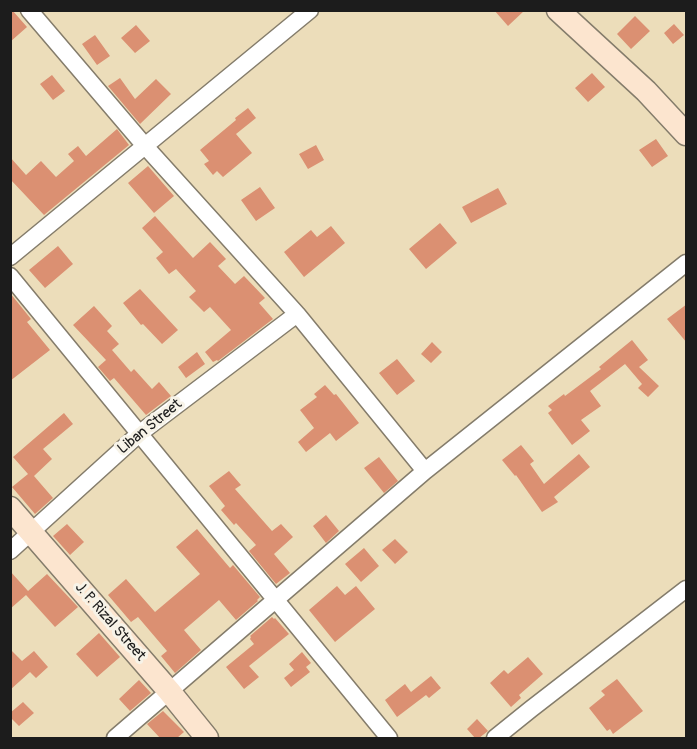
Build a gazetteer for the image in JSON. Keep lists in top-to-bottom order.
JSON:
{
  "streets": {
    "main road": ["J. P. Rizal Street"],
    "street": ["Liban Street"]
  },
  "crossings": [
    ["Liban Street", "J. P. Rizal Street"]
  ]
}
